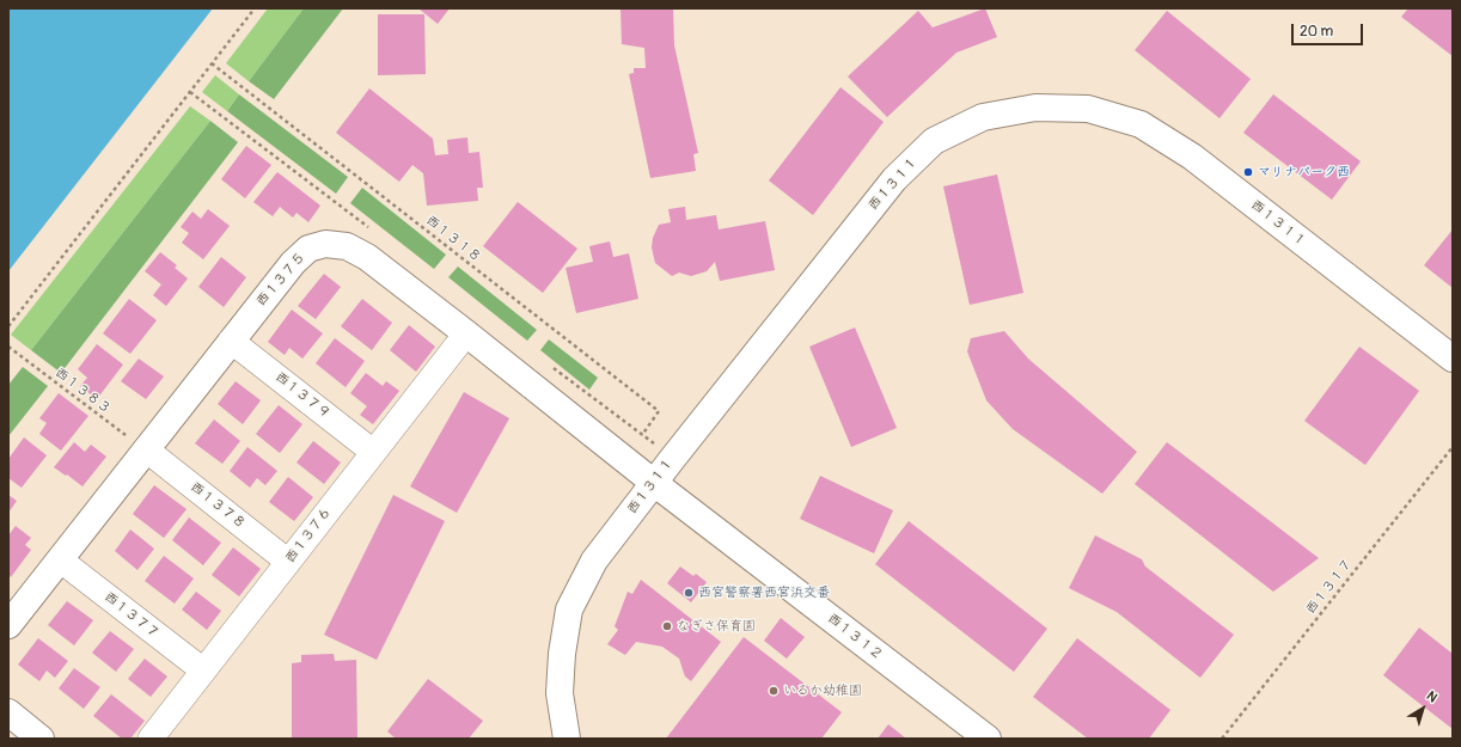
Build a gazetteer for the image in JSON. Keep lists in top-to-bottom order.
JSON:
{
  "streets": {
    "street": [
      "西１３１１",
      "西１３７５",
      "西１３７９",
      "西１３７８",
      "西１３７６",
      "西１３７７",
      "西１３１２"
    ],
    "path": ["西１３１８", "西１３８３", "西１３１７"]
  },
  "crossings": [
    ["西１３１１", "西１３７５"],
    ["西１３１１", "西１３１２"],
    ["西１３７５", "西１３８３"],
    ["西１３７５", "西１３７９"],
    ["西１３７５", "西１３７８"],
    ["西１３７５", "西１３７６"],
    ["西１３７５", "西１３７７"],
    ["西１３７５", "西１３１２"],
    ["西１３８３", "西１３７８"],
    ["西１３７９", "西１３７６"],
    ["西１３７８", "西１３７６"],
    ["西１３７６", "西１３７７"]
  ],
  "places": [
    "マリナパーク西",
    "西宮警察署西宮浜交番",
    "なぎさ保育園",
    "いるか幼稚園"
  ],
  "scale_bar": "20 m",
  "north": "top right"
}
